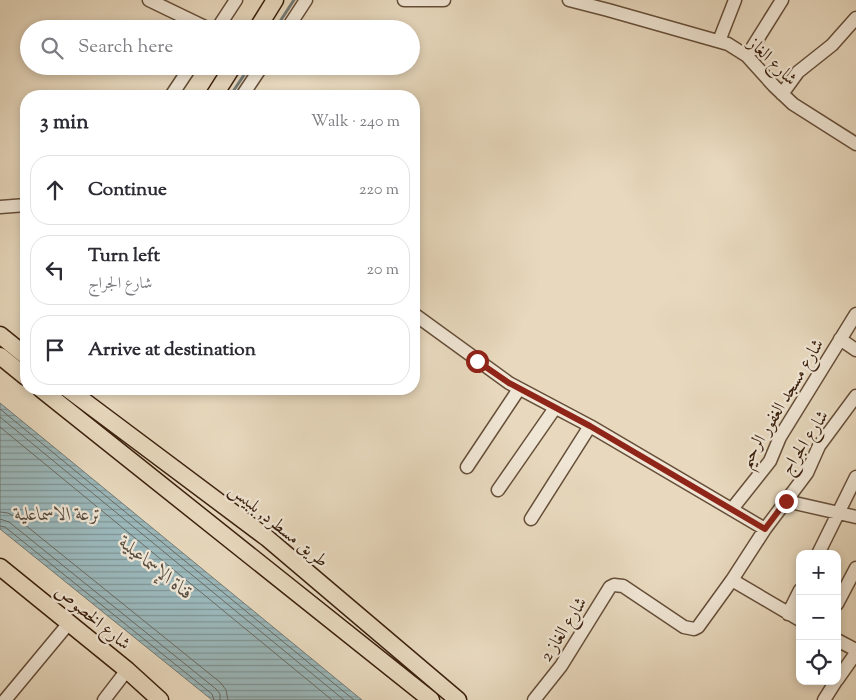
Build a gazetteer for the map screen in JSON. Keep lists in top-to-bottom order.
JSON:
{
  "streets": {
    "main road": ["طريق مسطرد, بلبيس", "شارع الخصوص"],
    "street": [
      "شارع الغاز",
      "شارع مسجد الغفور الرحيم",
      "شارع الجراج",
      "شارع الغاز 2"
    ]
  },
  "crossings": [
    ["شارع الجراج", "شارع الغاز 2"]
  ],
  "water": ["ترعة الاسماعلية", "قناة الإسماعيلية"],
  "page": {
    "search": "Search here",
    "heading": ["3 min", "Walk · 240 m"],
    "list": [
      ["Continue", "220 m"],
      ["Turn left", "شارع الجراج", "20 m"],
      "Arrive at destination"
    ],
    "map_buttons": ["+", "−"]
  }
}
